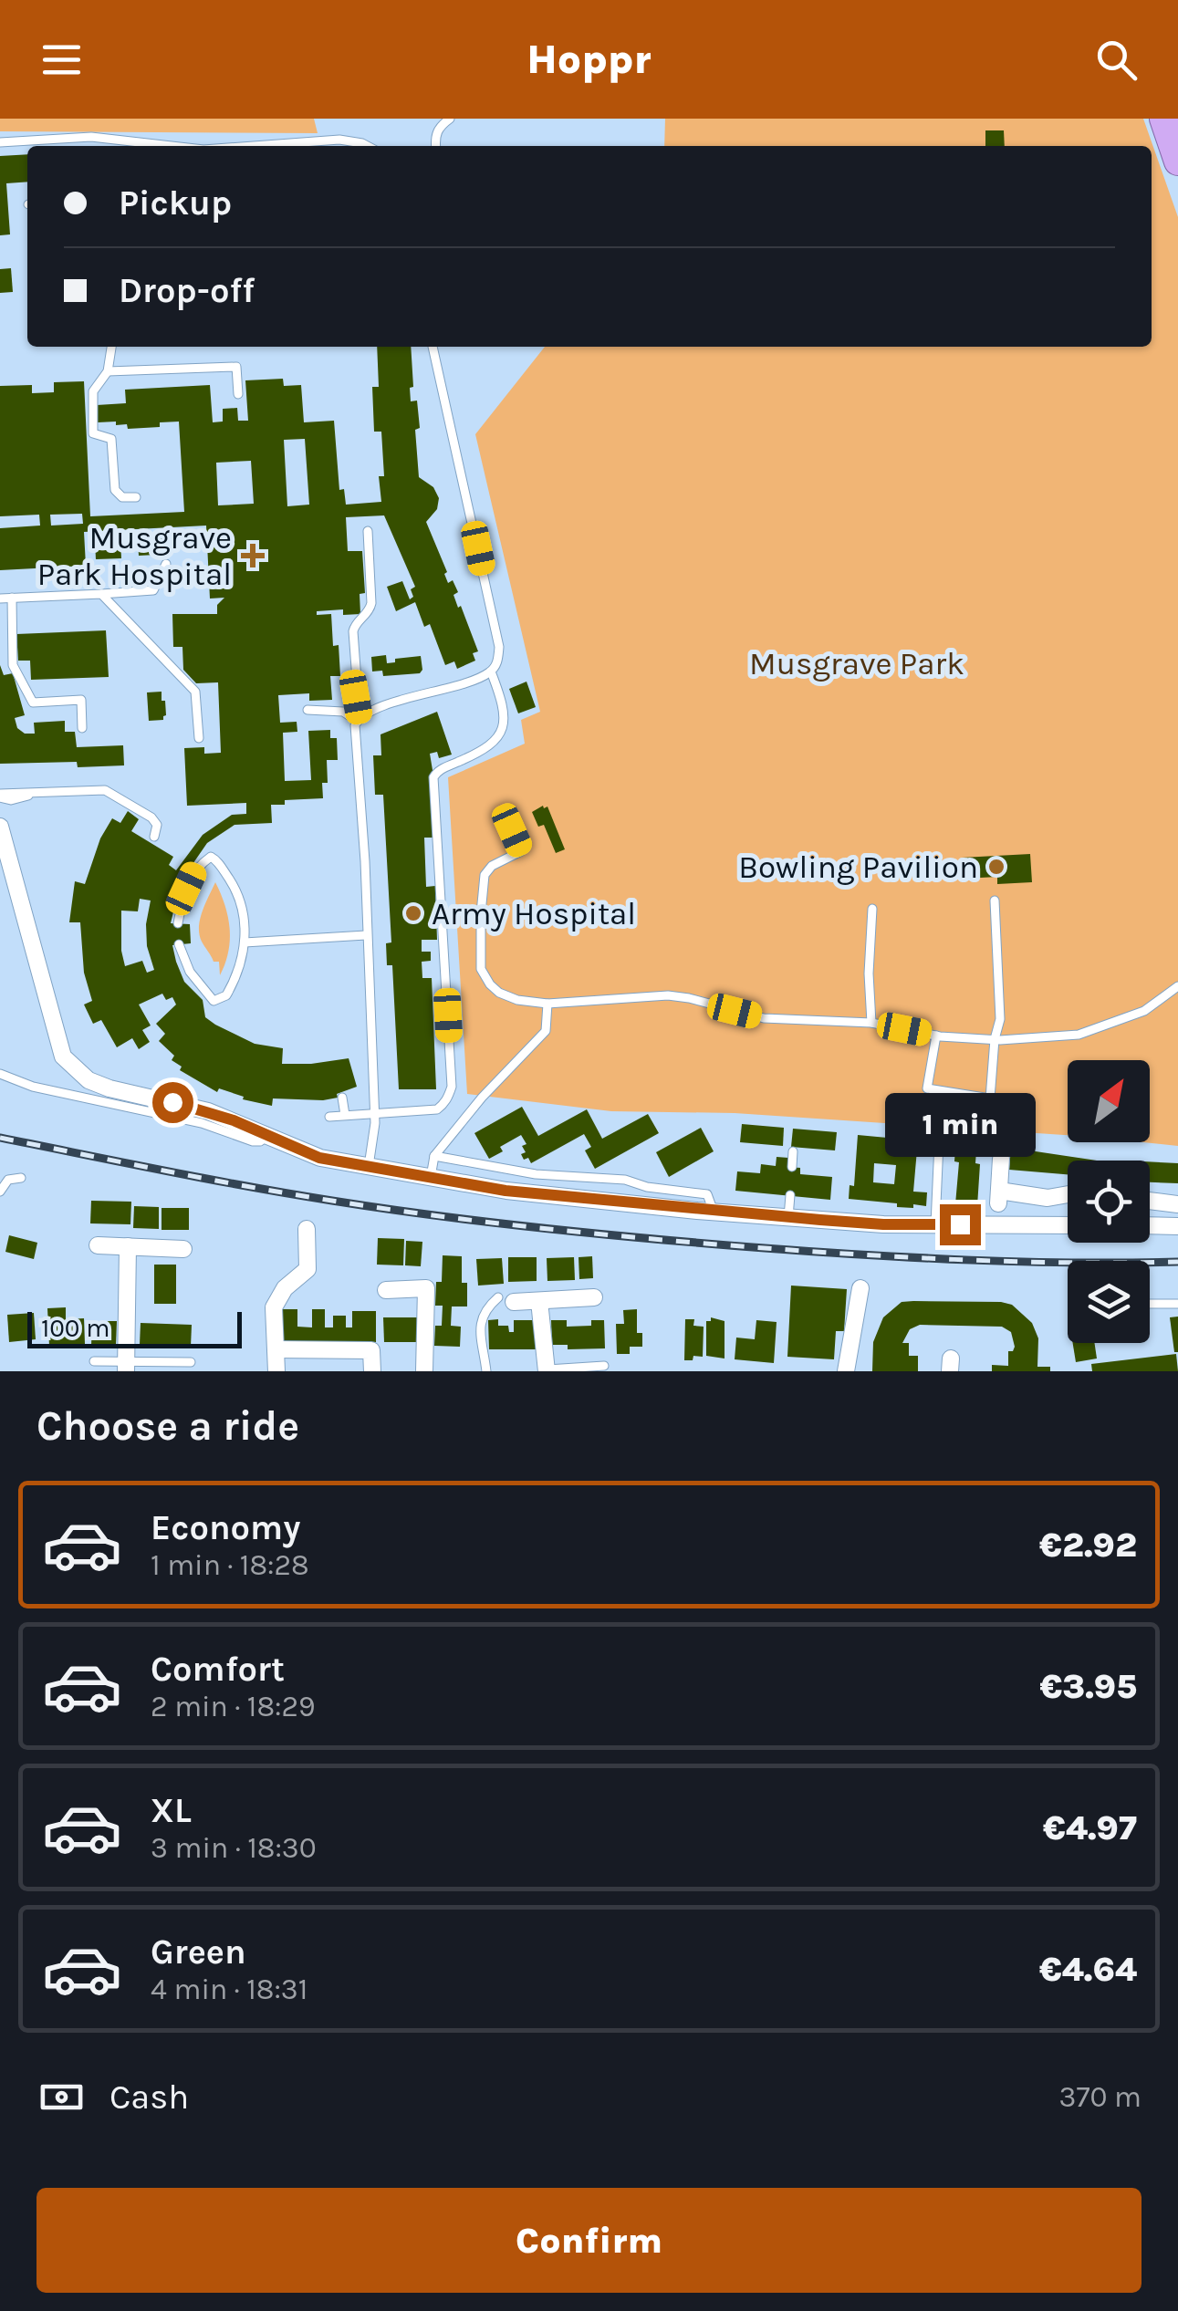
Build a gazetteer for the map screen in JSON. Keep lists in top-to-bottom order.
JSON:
{
  "parks": ["Musgrave Park"],
  "places": {
    "health": ["Musgrave Park Hospital"],
    "other": ["Bowling Pavilion", "Army Hospital"]
  },
  "scale_bar": "100 m",
  "north": "top right",
  "page": {
    "header": "Hoppr",
    "banner": ["Pickup", "Drop-off"],
    "bubble": "1 min",
    "scale": "100 m",
    "heading": "Choose a ride",
    "list": [
      {
        "name": "Economy",
        "note": "1 min · 18:28",
        "value": "€2.92"
      },
      {
        "name": "Comfort",
        "note": "2 min · 18:29",
        "value": "€3.95"
      },
      {
        "name": "XL",
        "note": "3 min · 18:30",
        "value": "€4.97"
      },
      {
        "name": "Green",
        "note": "4 min · 18:31",
        "value": "€4.64"
      }
    ],
    "pay": ["Cash", "370 m"],
    "buttons": "Confirm"
  }
}
